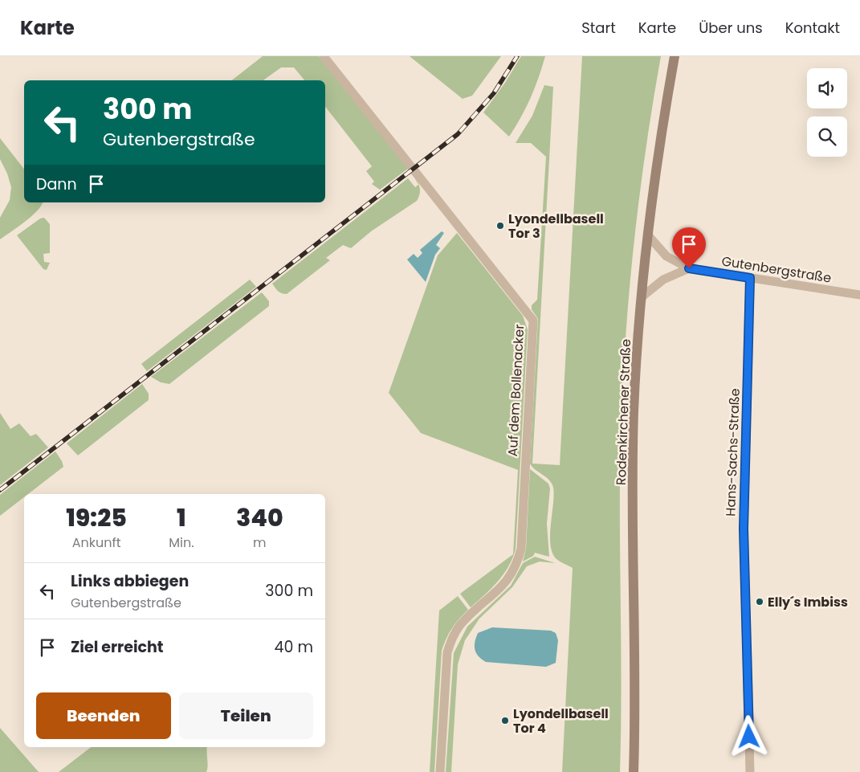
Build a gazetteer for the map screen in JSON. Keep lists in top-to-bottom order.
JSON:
{
  "streets": {
    "main road": ["Rodenkirchener Straße"],
    "street": ["Gutenbergstraße", "Auf dem Bollenacker", "Hans-Sachs-Straße"]
  },
  "crossings": [
    ["Gutenbergstraße", "Hans-Sachs-Straße"]
  ],
  "places": ["Lyondellbasell Tor 3", "Elly´s Imbiss", "Lyondellbasell Tor 4"],
  "page": {
    "header": "Karte",
    "nav": [
      "Start",
      "Karte",
      "Über uns",
      "Kontakt"
    ],
    "turn": ["300 m", "Gutenbergstraße"],
    "then": "Dann",
    "eta": [
      "19:25",
      "Ankunft",
      "1",
      "Min.",
      "340",
      "m"
    ],
    "list": [
      {
        "name": "Links abbiegen",
        "note": "Gutenbergstraße",
        "value": "300 m"
      },
      {
        "name": "Ziel erreicht",
        "value": "40 m"
      }
    ],
    "buttons": ["Beenden", "Teilen"]
  }
}
